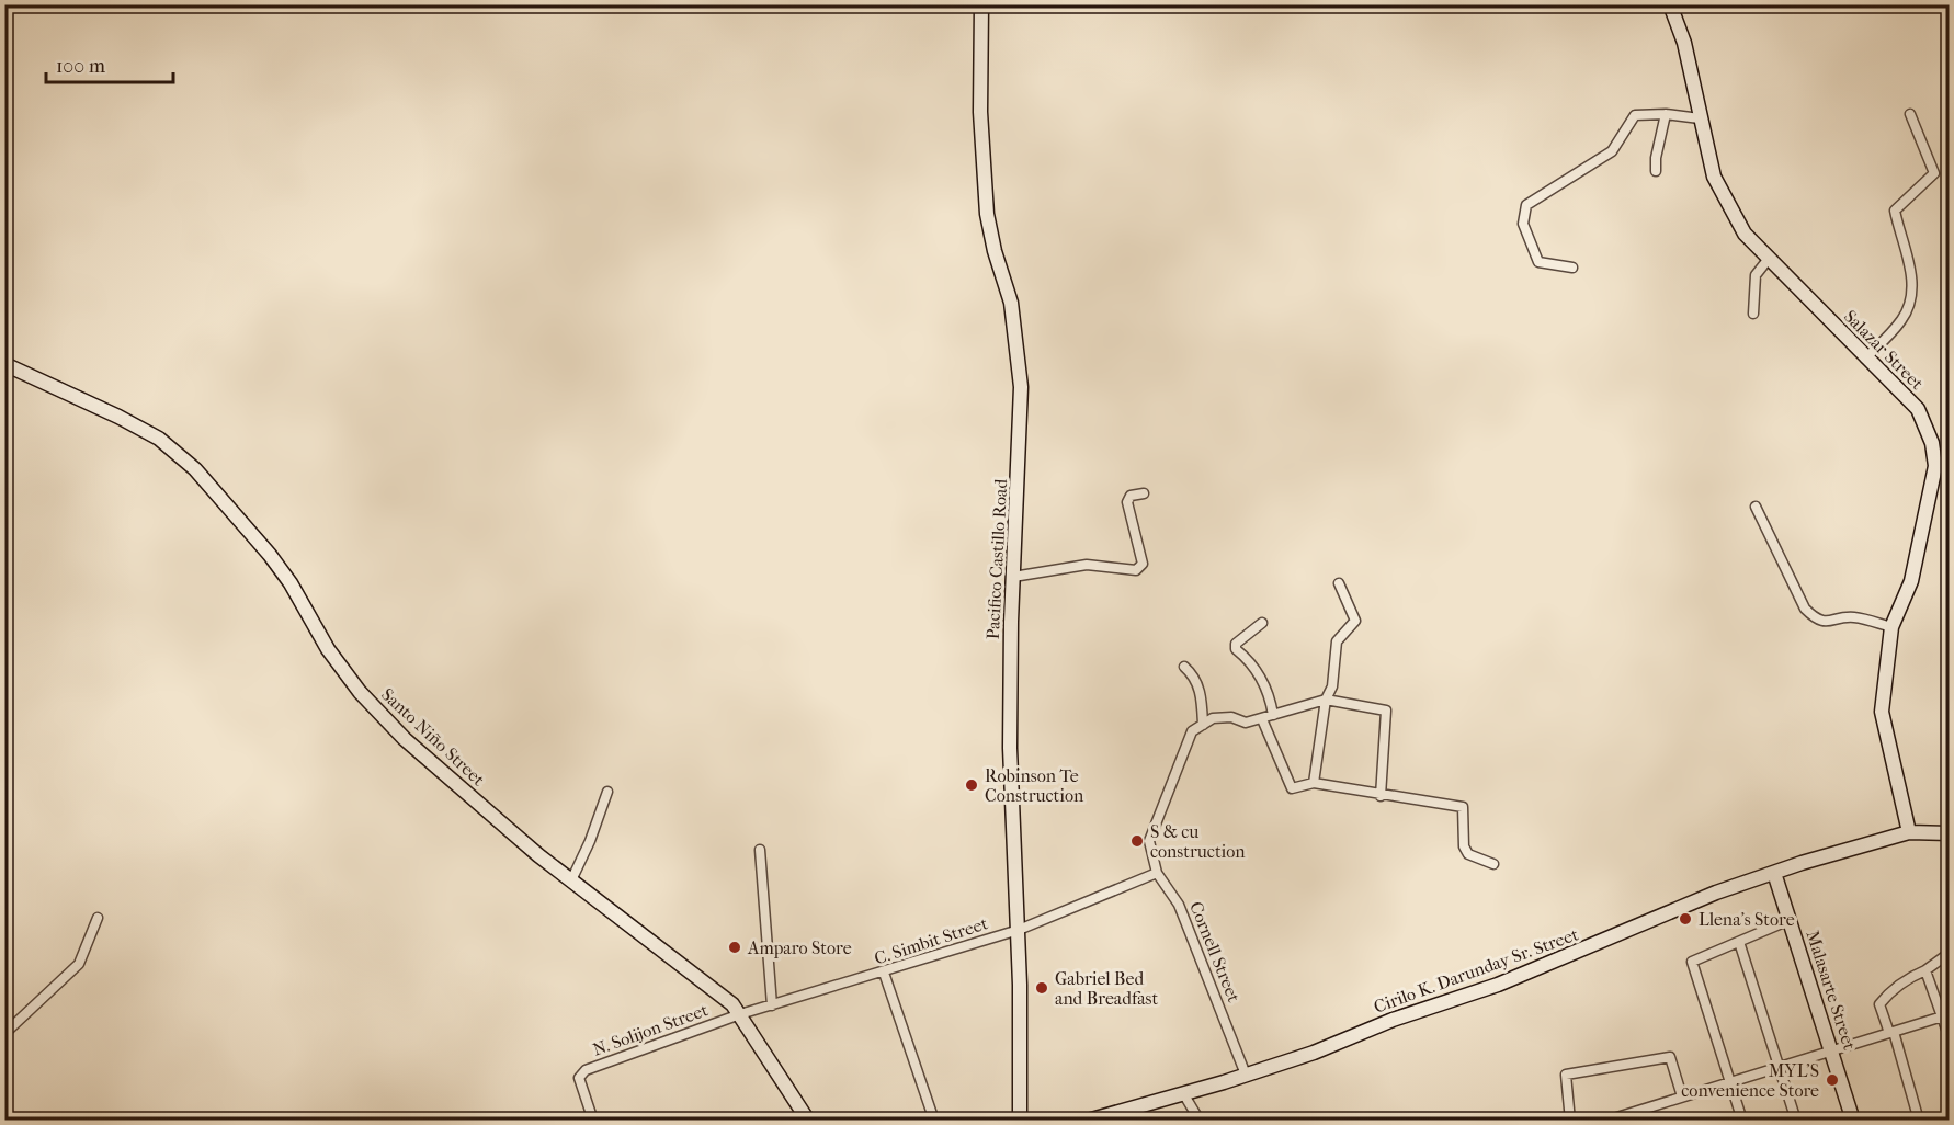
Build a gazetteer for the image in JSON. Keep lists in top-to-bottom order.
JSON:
{
  "streets": {
    "main road": [
      "Salazar Street",
      "Pacifico Castillo Road",
      "Santo Niño Street",
      "Cirilo K. Darunday Sr. Street",
      "Malasarte Street"
    ],
    "street": ["C. Simbit Street", "Cornell Street", "N. Solijon Street"]
  },
  "crossings": [
    ["Salazar Street", "Cirilo K. Darunday Sr. Street"],
    ["Pacifico Castillo Road", "C. Simbit Street"],
    ["Santo Niño Street", "C. Simbit Street"],
    ["Santo Niño Street", "N. Solijon Street"],
    ["C. Simbit Street", "N. Solijon Street"],
    ["Cornell Street", "Cirilo K. Darunday Sr. Street"],
    ["Cirilo K. Darunday Sr. Street", "Malasarte Street"]
  ],
  "places": [
    "Robinson Te Construction",
    "S & cu construction",
    "Llena's Store",
    "Amparo Store",
    "Gabriel Bed and Breadfast",
    "MYL'S convenience Store"
  ],
  "scale_bar": "100 m"
}
